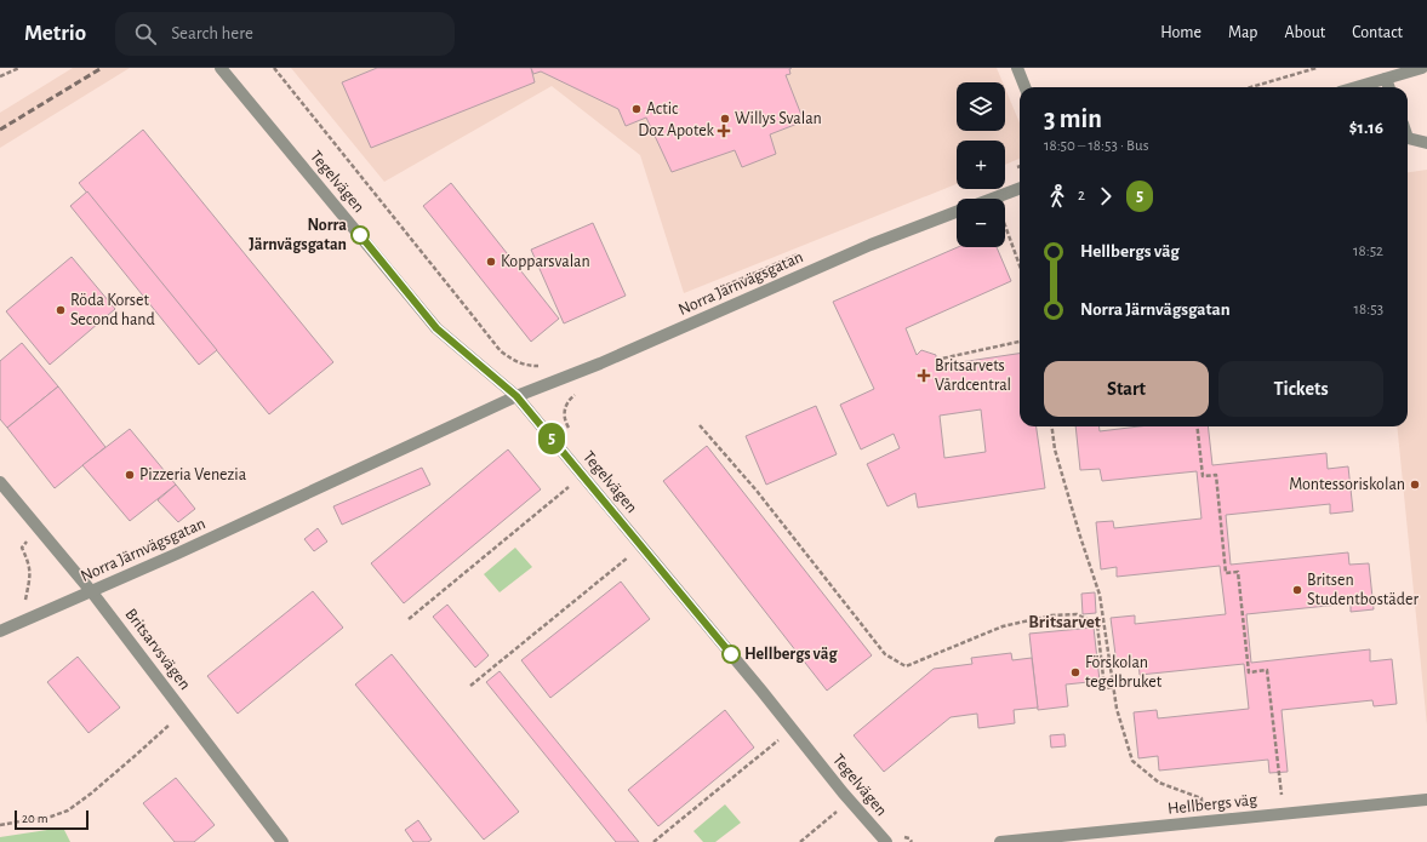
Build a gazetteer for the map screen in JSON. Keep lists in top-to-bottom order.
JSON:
{
  "streets": {
    "street": [
      "Tegelvägen",
      "Norra Järnvägsgatan",
      "Britsarvsvägen",
      "Hellbergs väg"
    ]
  },
  "crossings": [
    ["Tegelvägen", "Norra Järnvägsgatan"],
    ["Norra Järnvägsgatan", "Britsarvsvägen"]
  ],
  "districts": ["Britsarvet"],
  "places": {
    "other": [
      "Actic",
      "Willys Svalan",
      "Norra Järnvägsgatan",
      "Kopparsvalan",
      "Röda Korset Second hand",
      "Pizzeria Venezia",
      "Montessoriskolan",
      "Britsen Studentbostäder",
      "Hellbergs väg",
      "Förskolan tegelbruket"
    ],
    "health": ["Doz Apotek", "Britsarvets Vårdcentral"]
  },
  "lines": ["bus line 5"],
  "scale_bar": "20 m",
  "page": {
    "header": "Metrio",
    "search": "Search here",
    "nav": [
      "Home",
      "Map",
      "About",
      "Contact"
    ],
    "on_map": "5",
    "map_buttons": ["+", "−"],
    "heading": ["3 min", "18:50 – 18:53 · Bus", "$1.16"],
    "legs": ["2", "5"],
    "list": [
      {
        "name": "Hellbergs väg",
        "value": "18:52"
      },
      {
        "name": "Norra Järnvägsgatan",
        "value": "18:53"
      }
    ],
    "buttons": ["Start", "Tickets"],
    "scale": "20 m"
  }
}
